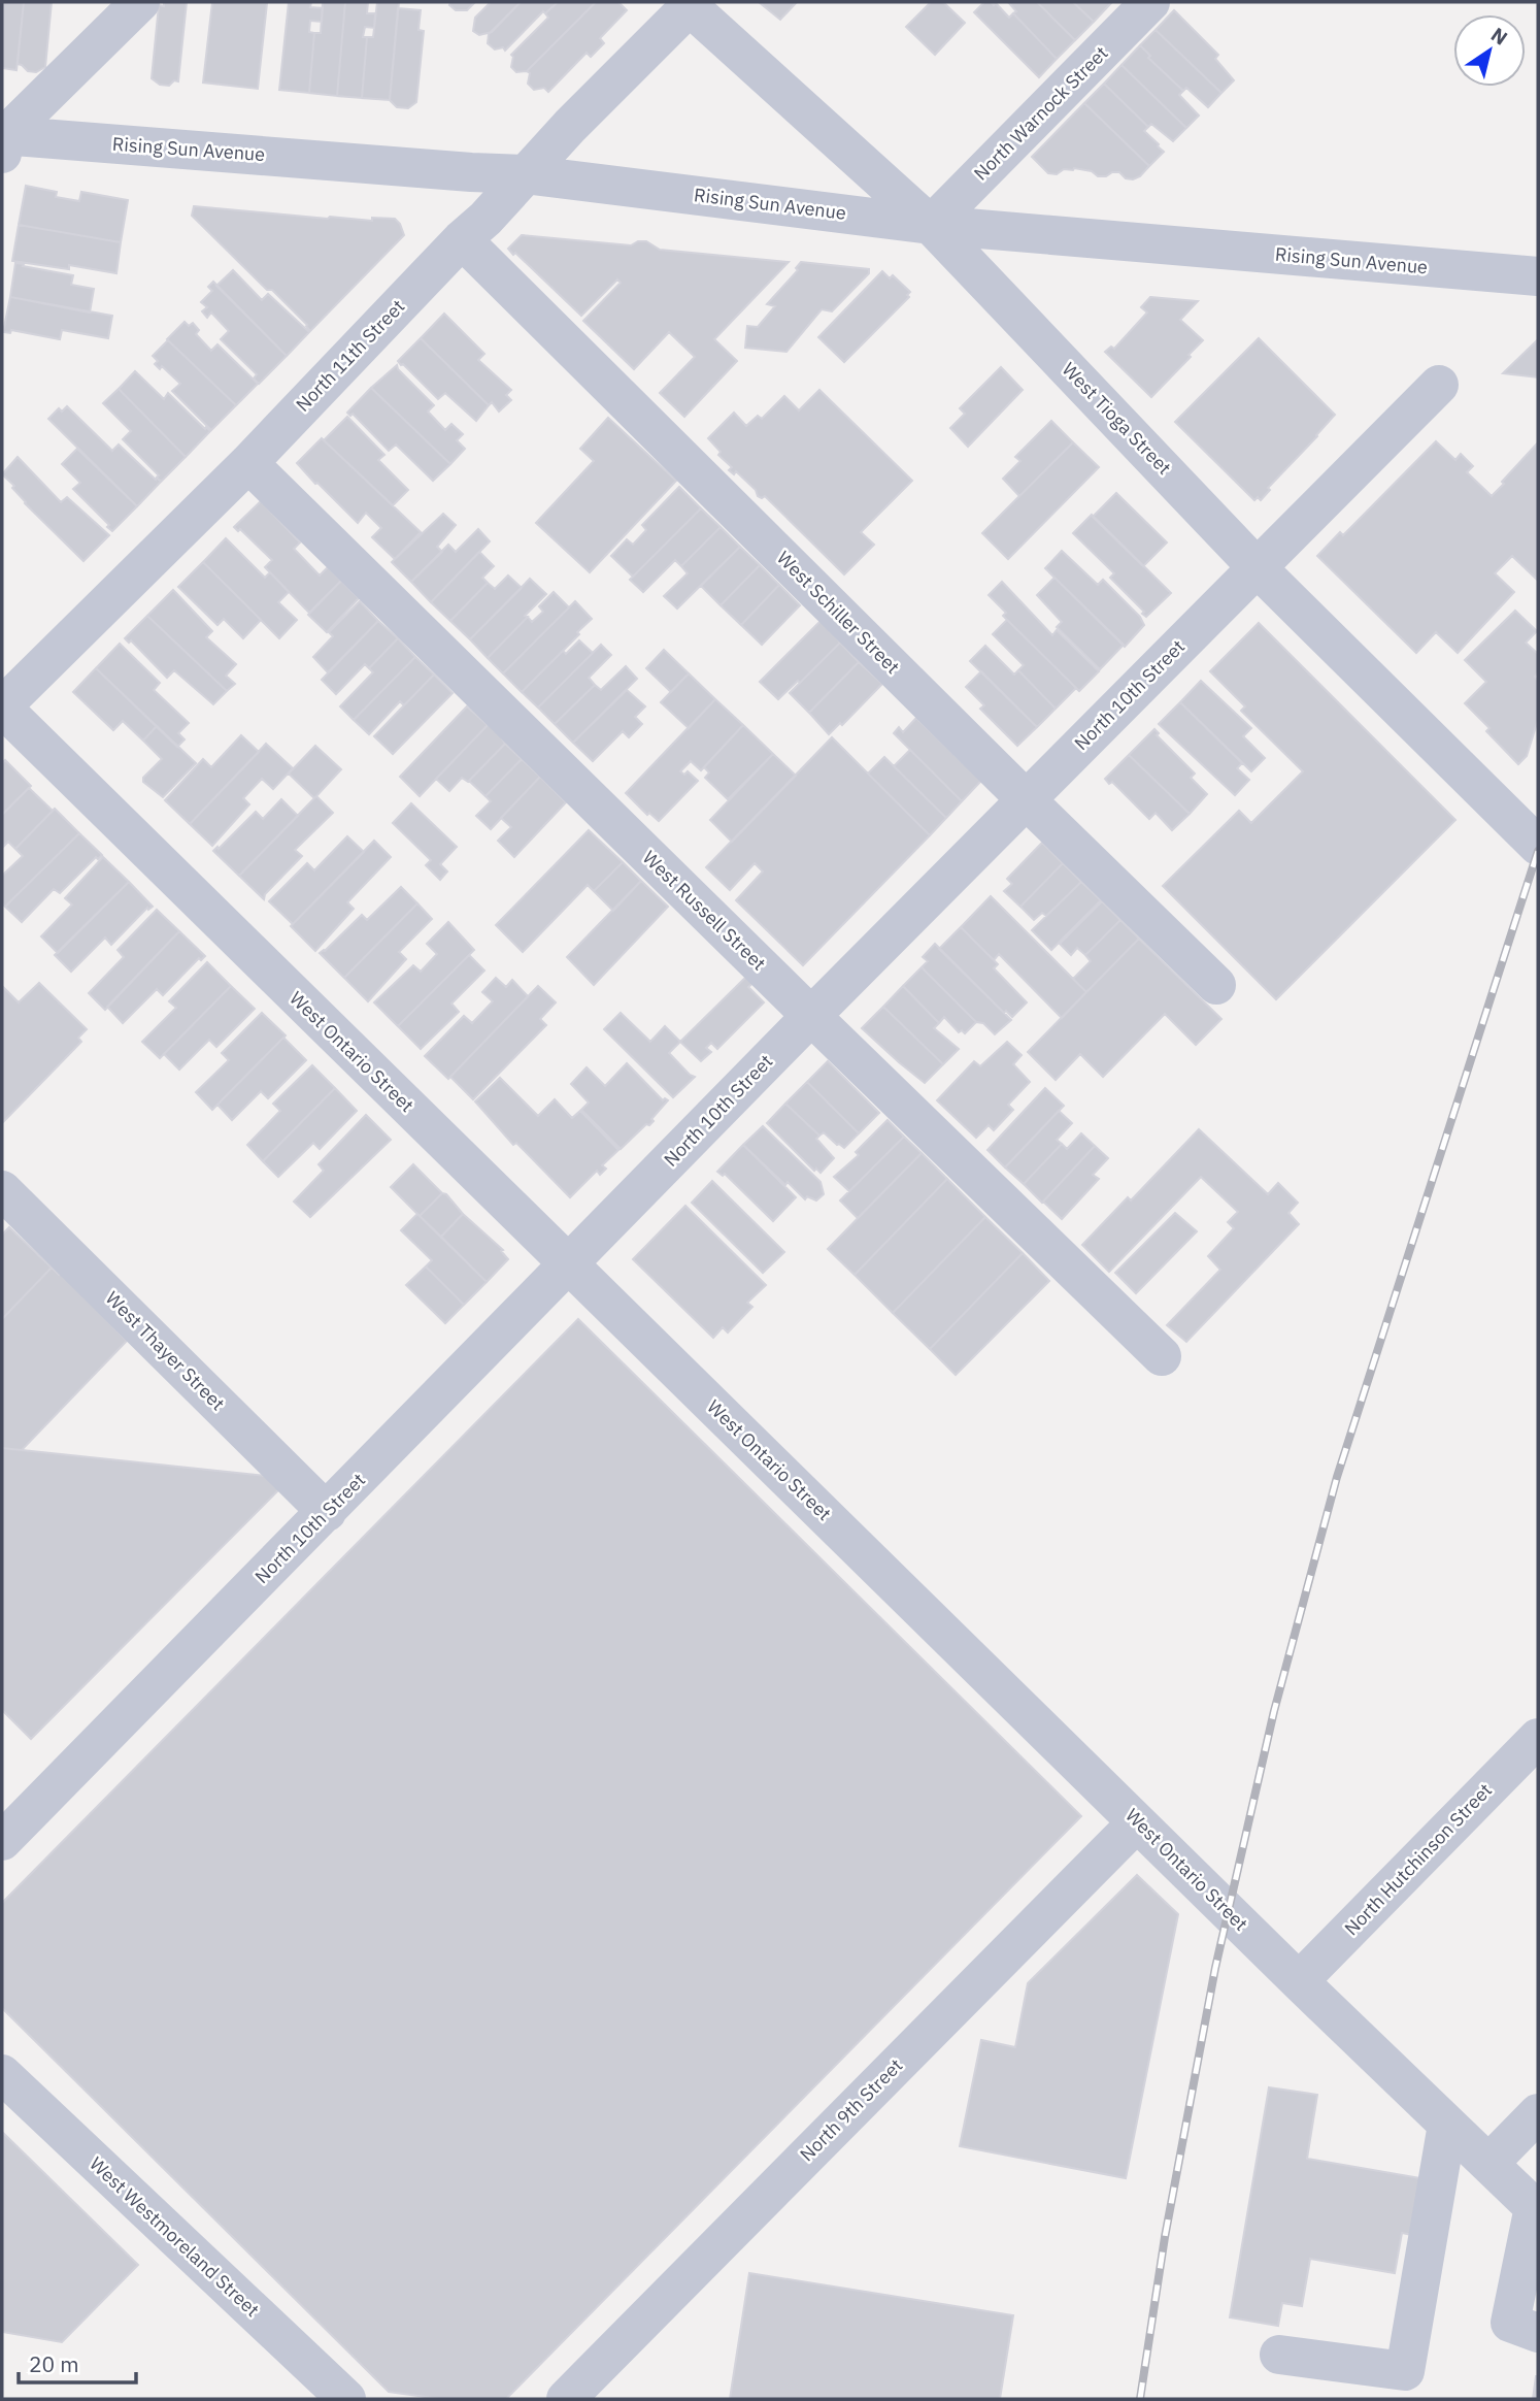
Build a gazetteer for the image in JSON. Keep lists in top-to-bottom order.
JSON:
{
  "streets": {
    "street": [
      "North Warnock Street",
      "Rising Sun Avenue",
      "North 11th Street",
      "West Tioga Street",
      "West Schiller Street",
      "North 10th Street",
      "West Russell Street",
      "West Ontario Street",
      "West Thayer Street",
      "North Hutchinson Street",
      "North 9th Street",
      "West Westmoreland Street"
    ]
  },
  "crossings": [
    ["North Warnock Street", "Rising Sun Avenue"],
    ["North Warnock Street", "West Tioga Street"],
    ["Rising Sun Avenue", "North 11th Street"],
    ["Rising Sun Avenue", "West Tioga Street"],
    ["North 11th Street", "West Tioga Street"],
    ["North 11th Street", "West Schiller Street"],
    ["North 11th Street", "West Russell Street"],
    ["North 11th Street", "West Ontario Street"],
    ["West Tioga Street", "North 10th Street"],
    ["West Schiller Street", "North 10th Street"],
    ["North 10th Street", "West Russell Street"],
    ["North 10th Street", "West Ontario Street"],
    ["North 10th Street", "West Thayer Street"],
    ["West Ontario Street", "North Hutchinson Street"],
    ["West Ontario Street", "North 9th Street"]
  ],
  "scale_bar": "20 m",
  "north": "top right"
}
